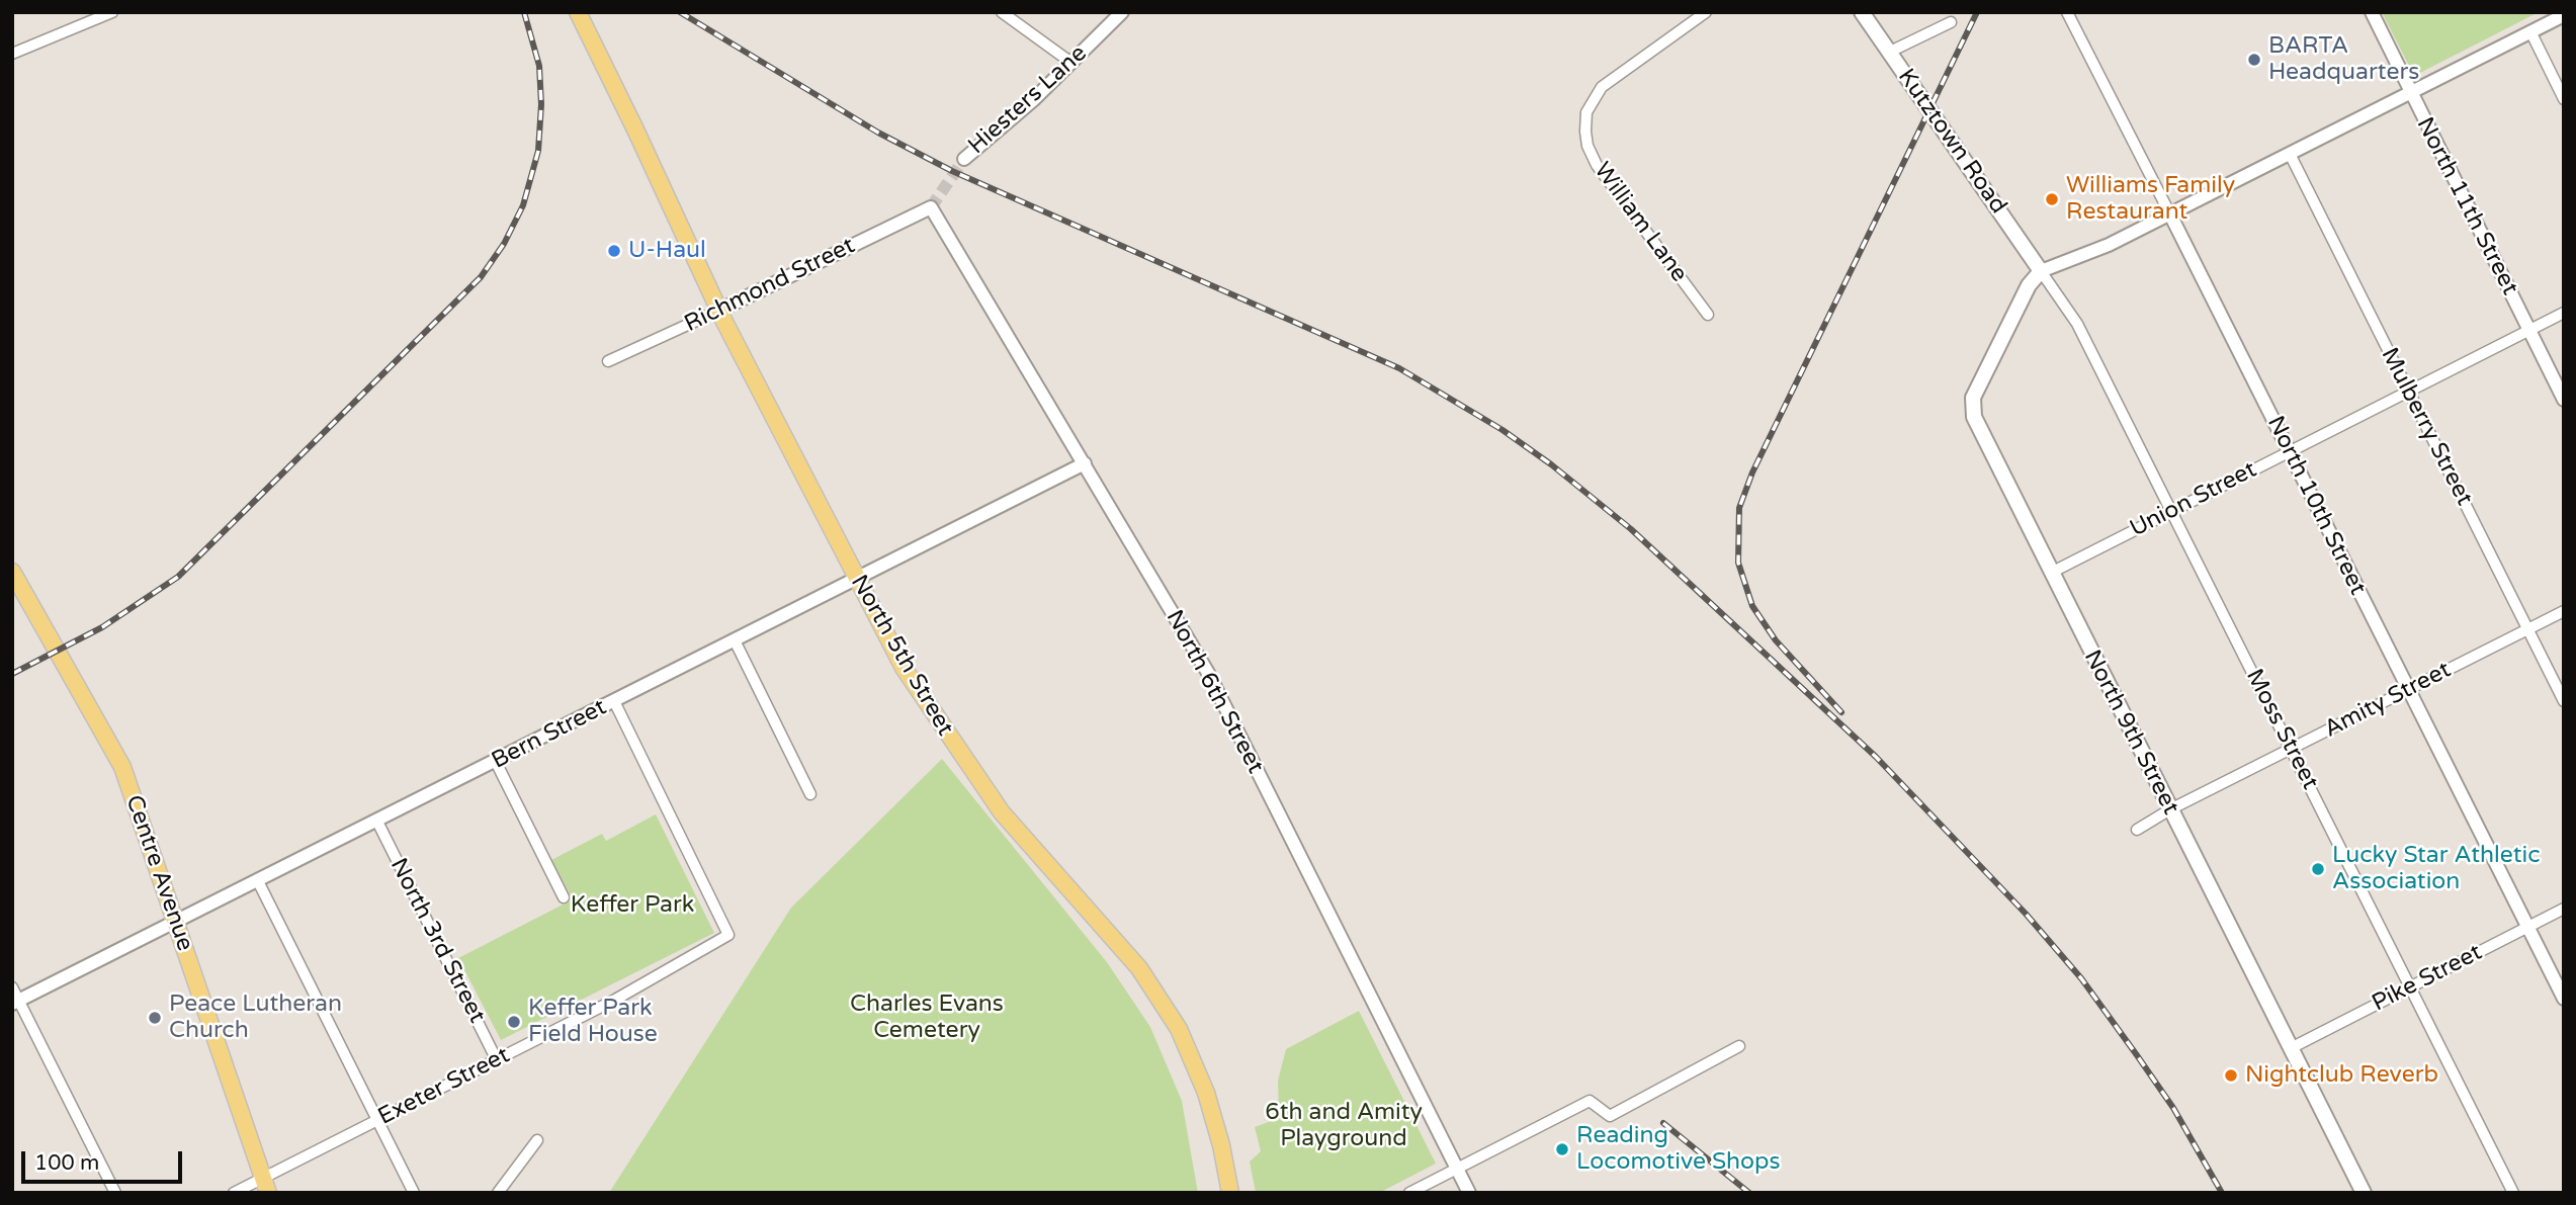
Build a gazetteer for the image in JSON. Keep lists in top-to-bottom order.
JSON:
{
  "streets": {
    "main road": [
      "Kutztown Road",
      "North 5th Street",
      "North 9th Street",
      "Centre Avenue"
    ],
    "street": [
      "Hiesters Lane",
      "North 11th Street",
      "William Lane",
      "Richmond Street",
      "Mulberry Street",
      "Union Street",
      "North 10th Street",
      "North 6th Street",
      "Amity Street",
      "Moss Street",
      "Bern Street",
      "North 3rd Street",
      "Pike Street",
      "Exeter Street"
    ]
  },
  "crossings": [
    ["Kutztown Road", "Moss Street"],
    ["Kutztown Road", "North 9th Street"],
    ["North 11th Street", "Union Street"],
    ["Richmond Street", "North 5th Street"],
    ["Richmond Street", "North 6th Street"],
    ["Mulberry Street", "Union Street"],
    ["Mulberry Street", "Amity Street"],
    ["Union Street", "North 10th Street"],
    ["Union Street", "Moss Street"],
    ["Union Street", "North 9th Street"],
    ["North 10th Street", "Amity Street"],
    ["North 10th Street", "Pike Street"],
    ["North 5th Street", "Bern Street"],
    ["North 6th Street", "Bern Street"],
    ["Amity Street", "Moss Street"],
    ["Amity Street", "North 9th Street"],
    ["Moss Street", "North 9th Street"],
    ["Moss Street", "Pike Street"],
    ["North 9th Street", "Pike Street"],
    ["Bern Street", "Centre Avenue"],
    ["Bern Street", "North 3rd Street"],
    ["Bern Street", "Exeter Street"],
    ["Centre Avenue", "Exeter Street"],
    ["North 3rd Street", "Exeter Street"]
  ],
  "parks": ["Keffer Park", "Charles Evans Cemetery", "6th and Amity Playground"],
  "places": [
    "BARTA Headquarters",
    "Williams Family Restaurant",
    "U-Haul",
    "Lucky Star Athletic Association",
    "Peace Lutheran Church",
    "Keffer Park Field House",
    "Nightclub Reverb",
    "Reading Locomotive Shops"
  ],
  "scale_bar": "100 m"
}
